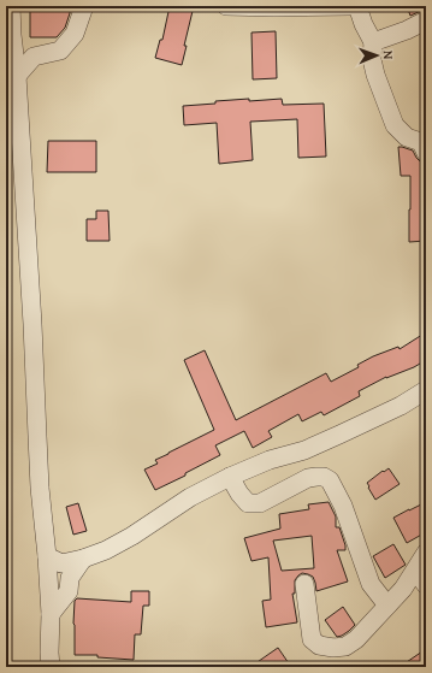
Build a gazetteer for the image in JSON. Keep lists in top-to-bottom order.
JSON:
{
  "north": "right"
}
